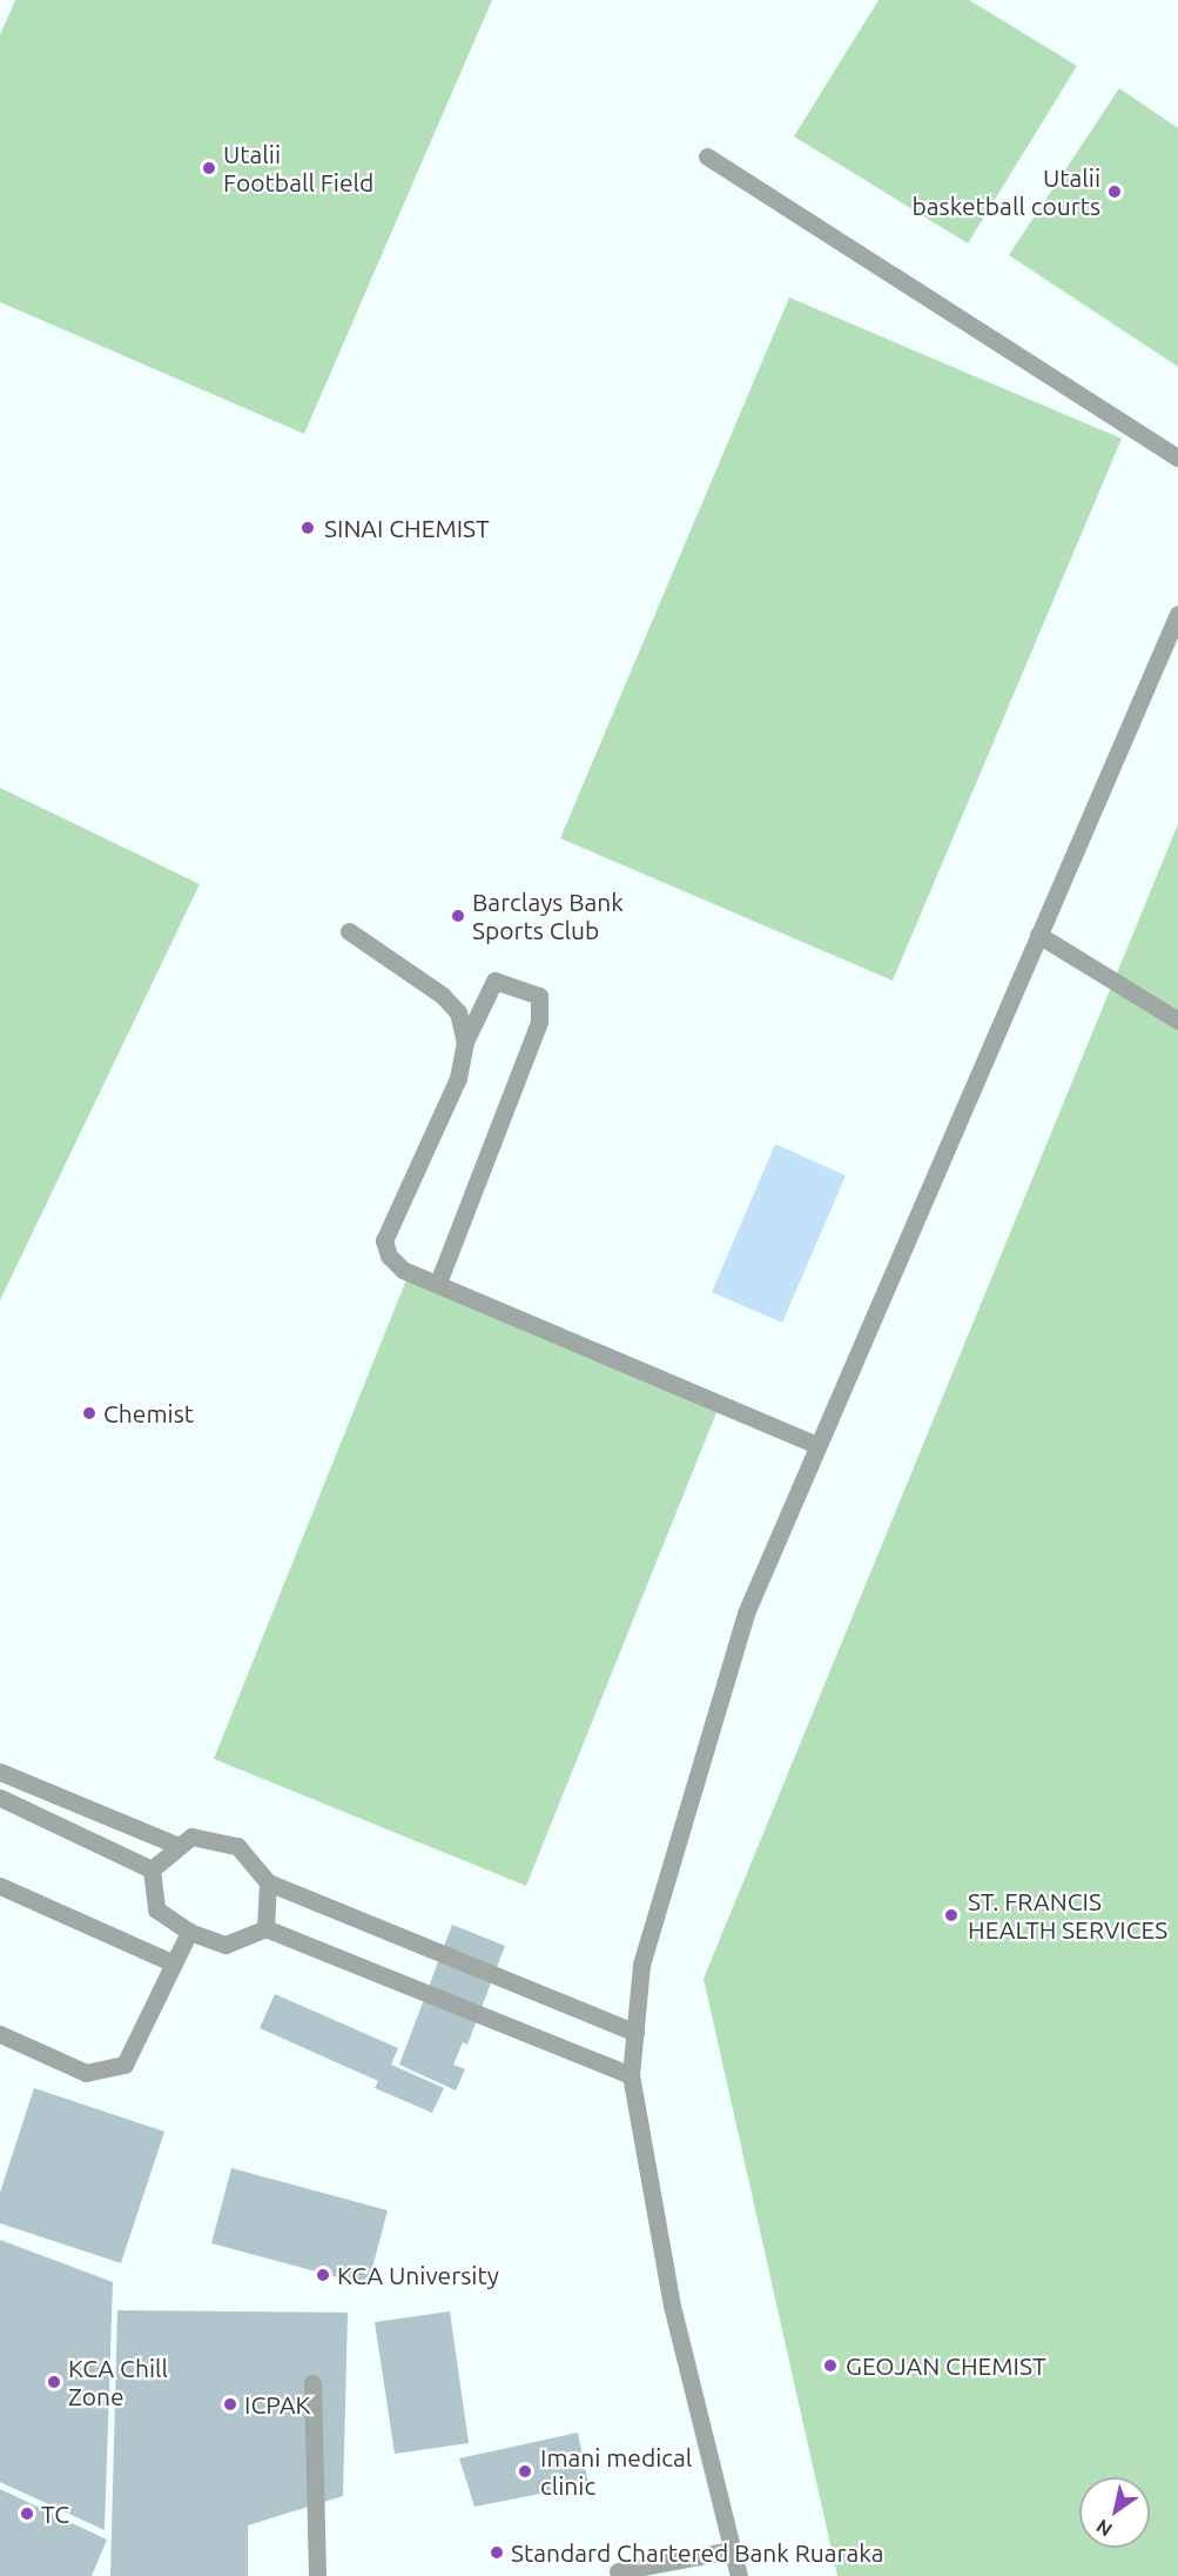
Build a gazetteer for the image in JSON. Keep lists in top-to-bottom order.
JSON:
{
  "places": [
    "Utalii Football Field",
    "Utalii basketball courts",
    "SINAI CHEMIST",
    "Barclays Bank Sports Club",
    "Chemist",
    "ST. FRANCIS HEALTH SERVICES",
    "KCA University",
    "GEOJAN CHEMIST",
    "KCA Chill Zone",
    "ICPAK",
    "Imani medical clinic",
    "TC",
    "Standard Chartered Bank Ruaraka"
  ],
  "north": "bottom left"
}
